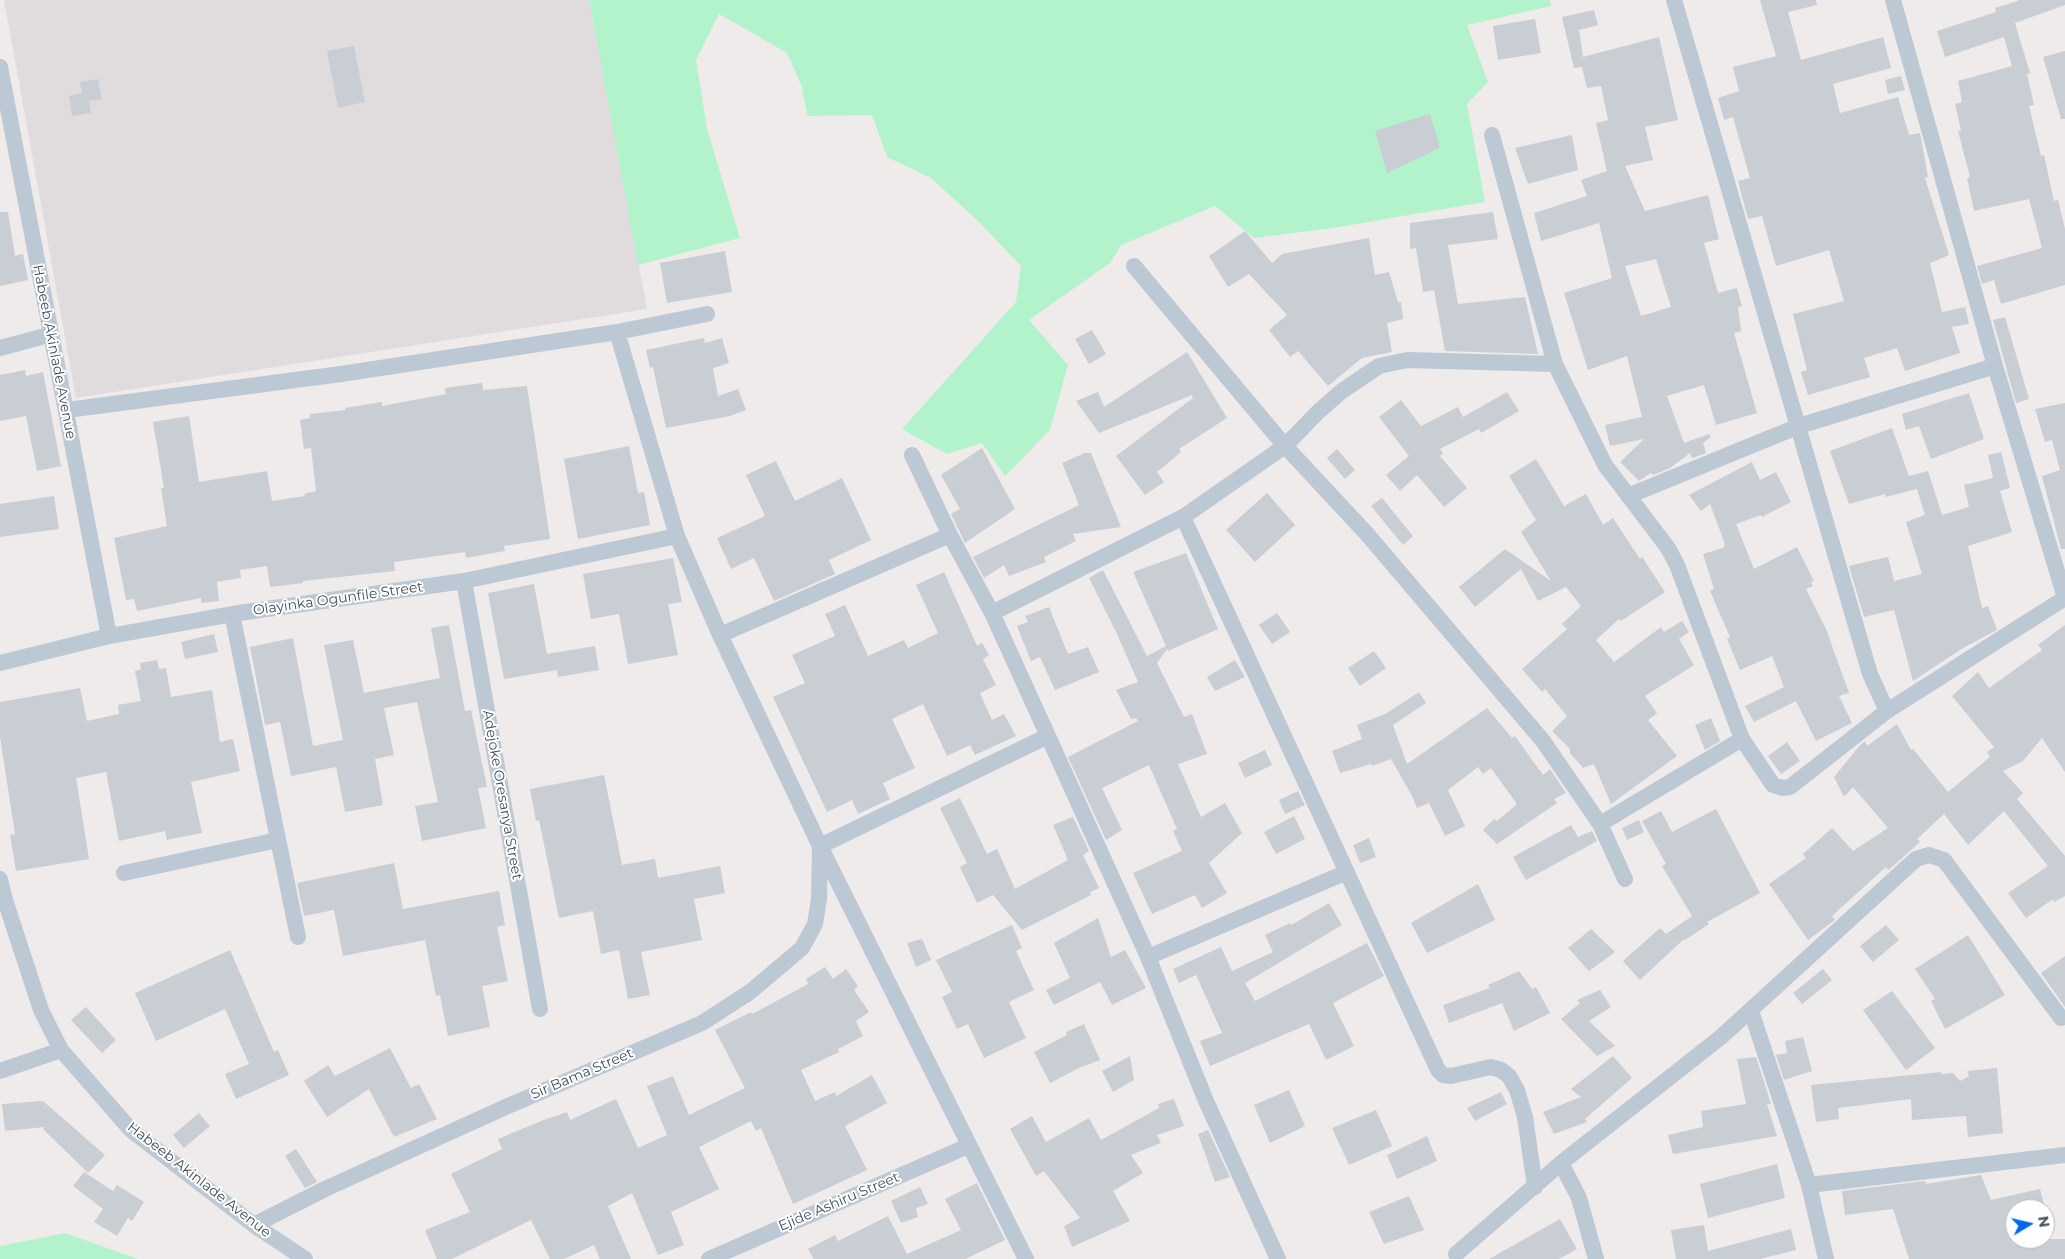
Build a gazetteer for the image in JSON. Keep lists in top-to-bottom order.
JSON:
{
  "streets": {
    "street": [
      "Habeeb Akinlade Avenue",
      "Olayinka Ogunfile Street",
      "Adejoke Oresanya Street",
      "Sir Bama Street",
      "Ejide Ashiru Street"
    ]
  },
  "crossings": [
    ["Habeeb Akinlade Avenue", "Olayinka Ogunfile Street"],
    ["Habeeb Akinlade Avenue", "Sir Bama Street"],
    ["Olayinka Ogunfile Street", "Adejoke Oresanya Street"]
  ],
  "north": "right"
}
